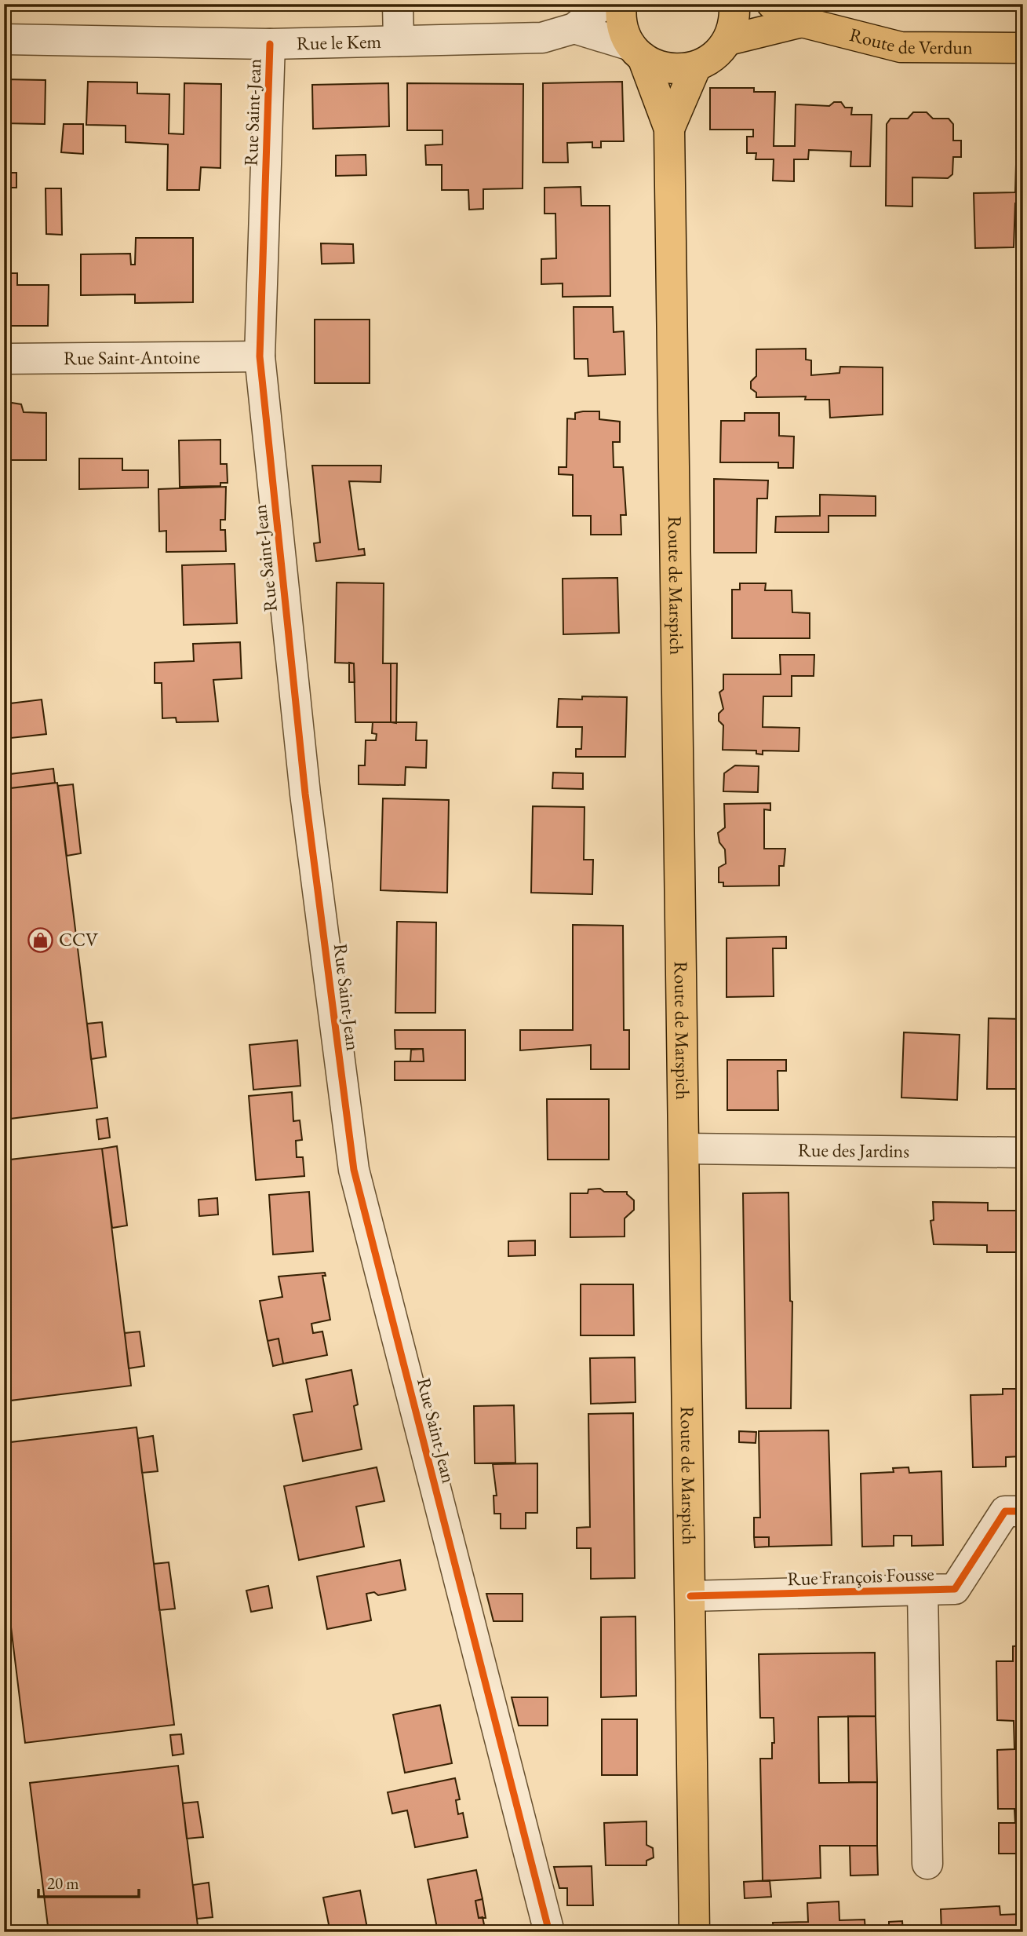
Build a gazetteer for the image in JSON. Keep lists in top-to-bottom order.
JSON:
{
  "streets": {
    "main road": ["Route de Verdun", "Route de Marspich"],
    "street": [
      "Rue le Kem",
      "Rue Saint-Jean",
      "Rue Saint-Antoine",
      "Rue des Jardins",
      "Rue François Fousse"
    ]
  },
  "crossings": [
    ["Rue le Kem", "Rue Saint-Jean"],
    ["Rue Saint-Jean", "Rue Saint-Antoine"],
    ["Route de Marspich", "Rue des Jardins"],
    ["Route de Marspich", "Rue François Fousse"]
  ],
  "places": {
    "shop": ["CCV"]
  },
  "scale_bar": "20 m"
}
